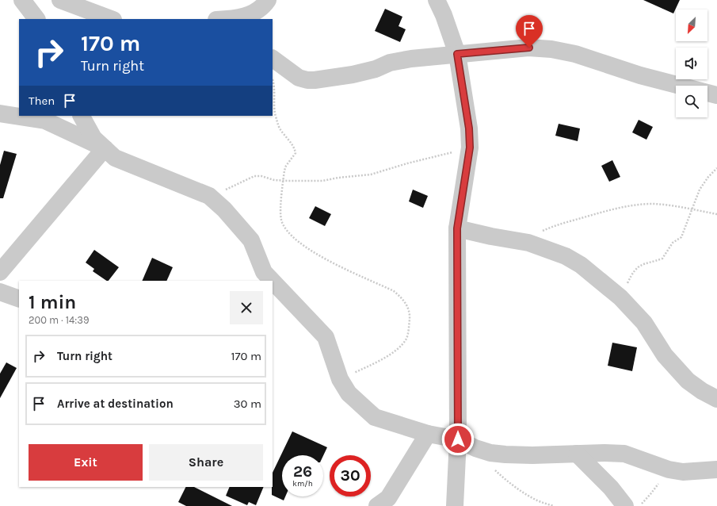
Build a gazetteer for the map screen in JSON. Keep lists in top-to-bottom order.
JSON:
{
  "north": "bottom left",
  "page": {
    "turn": ["170 m", "Turn right"],
    "then": "Then",
    "heading": ["1 min", "200 m · 14:39"],
    "list": [
      {
        "name": "Turn right",
        "value": "170 m"
      },
      {
        "name": "Arrive at destination",
        "value": "30 m"
      }
    ],
    "buttons": ["Exit", "Share"],
    "speed": "26 km/h",
    "limit": "30"
  }
}
